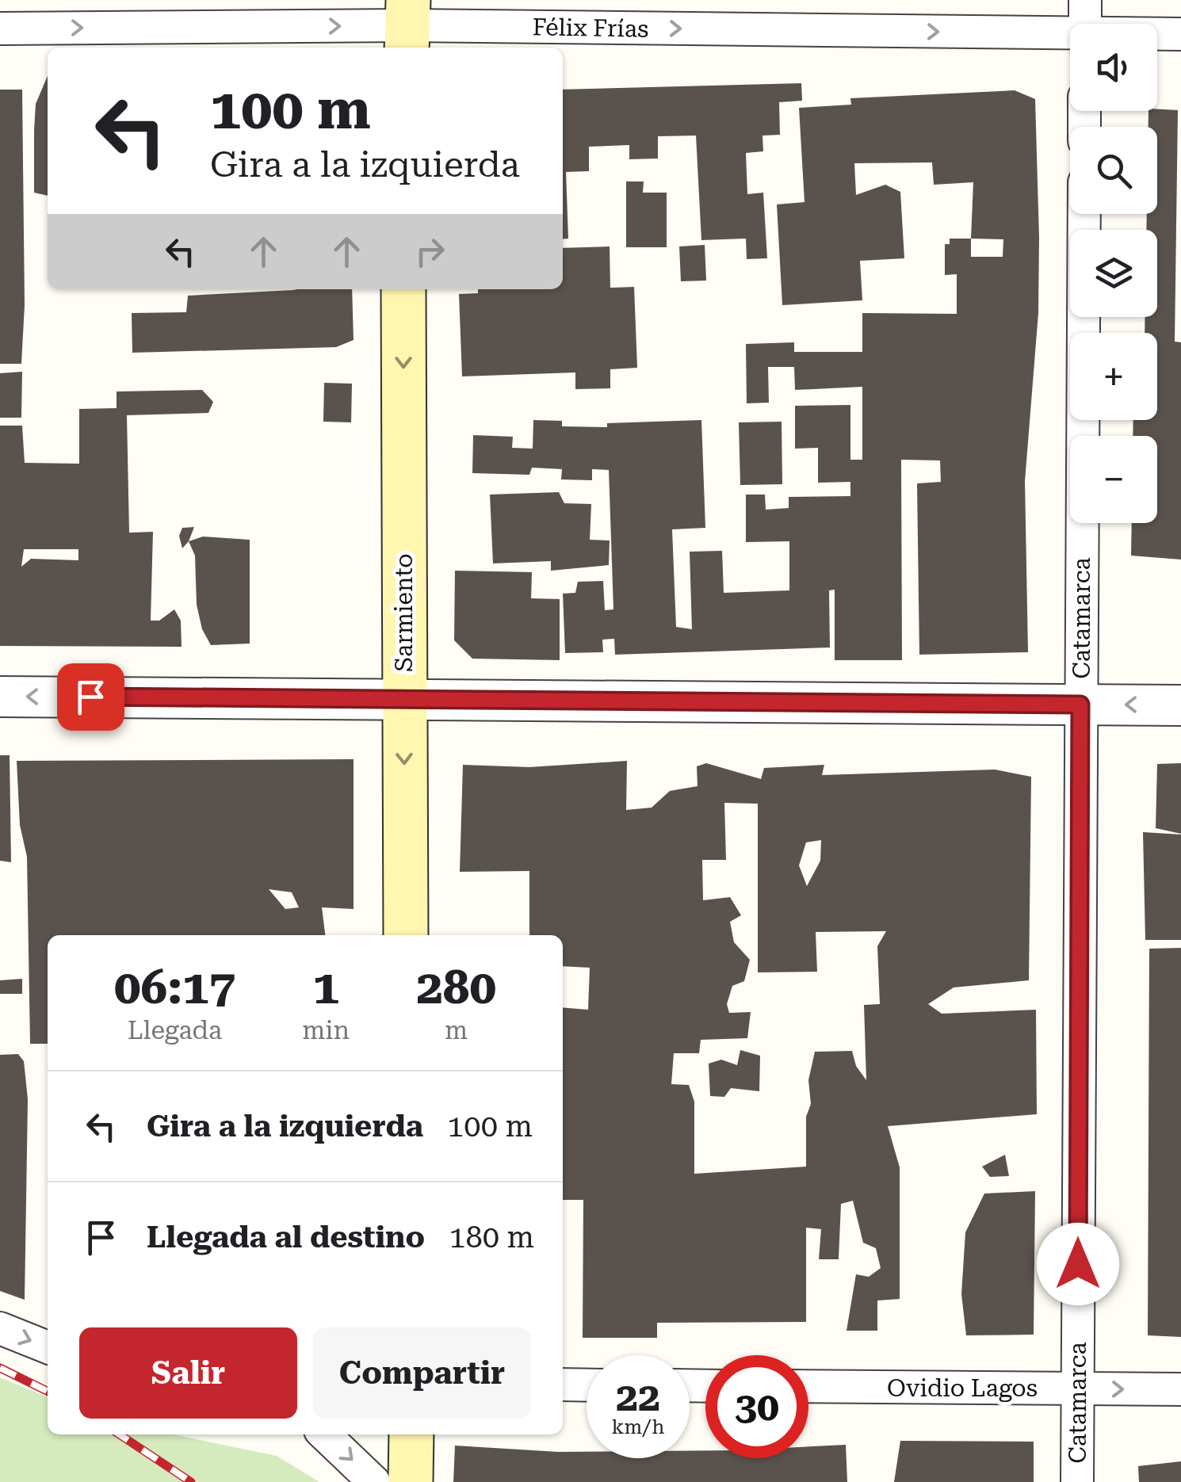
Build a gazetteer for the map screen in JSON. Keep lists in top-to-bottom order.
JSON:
{
  "streets": {
    "main road": ["Sarmiento"],
    "street": ["Félix Frías", "Catamarca", "Ovidio Lagos"]
  },
  "crossings": [
    ["Catamarca", "Ovidio Lagos"]
  ],
  "one_way": ["Félix Frías", "Sarmiento"],
  "page": {
    "map_buttons": ["+", "−"],
    "turn": ["100 m", "Gira a la izquierda"],
    "eta": [
      "06:17",
      "Llegada",
      "1",
      "min",
      "280",
      "m"
    ],
    "list": [
      {
        "name": "Gira a la izquierda",
        "value": "100 m"
      },
      {
        "name": "Llegada al destino",
        "value": "180 m"
      }
    ],
    "buttons": ["Salir", "Compartir"],
    "speed": "22 km/h",
    "limit": "30"
  }
}
